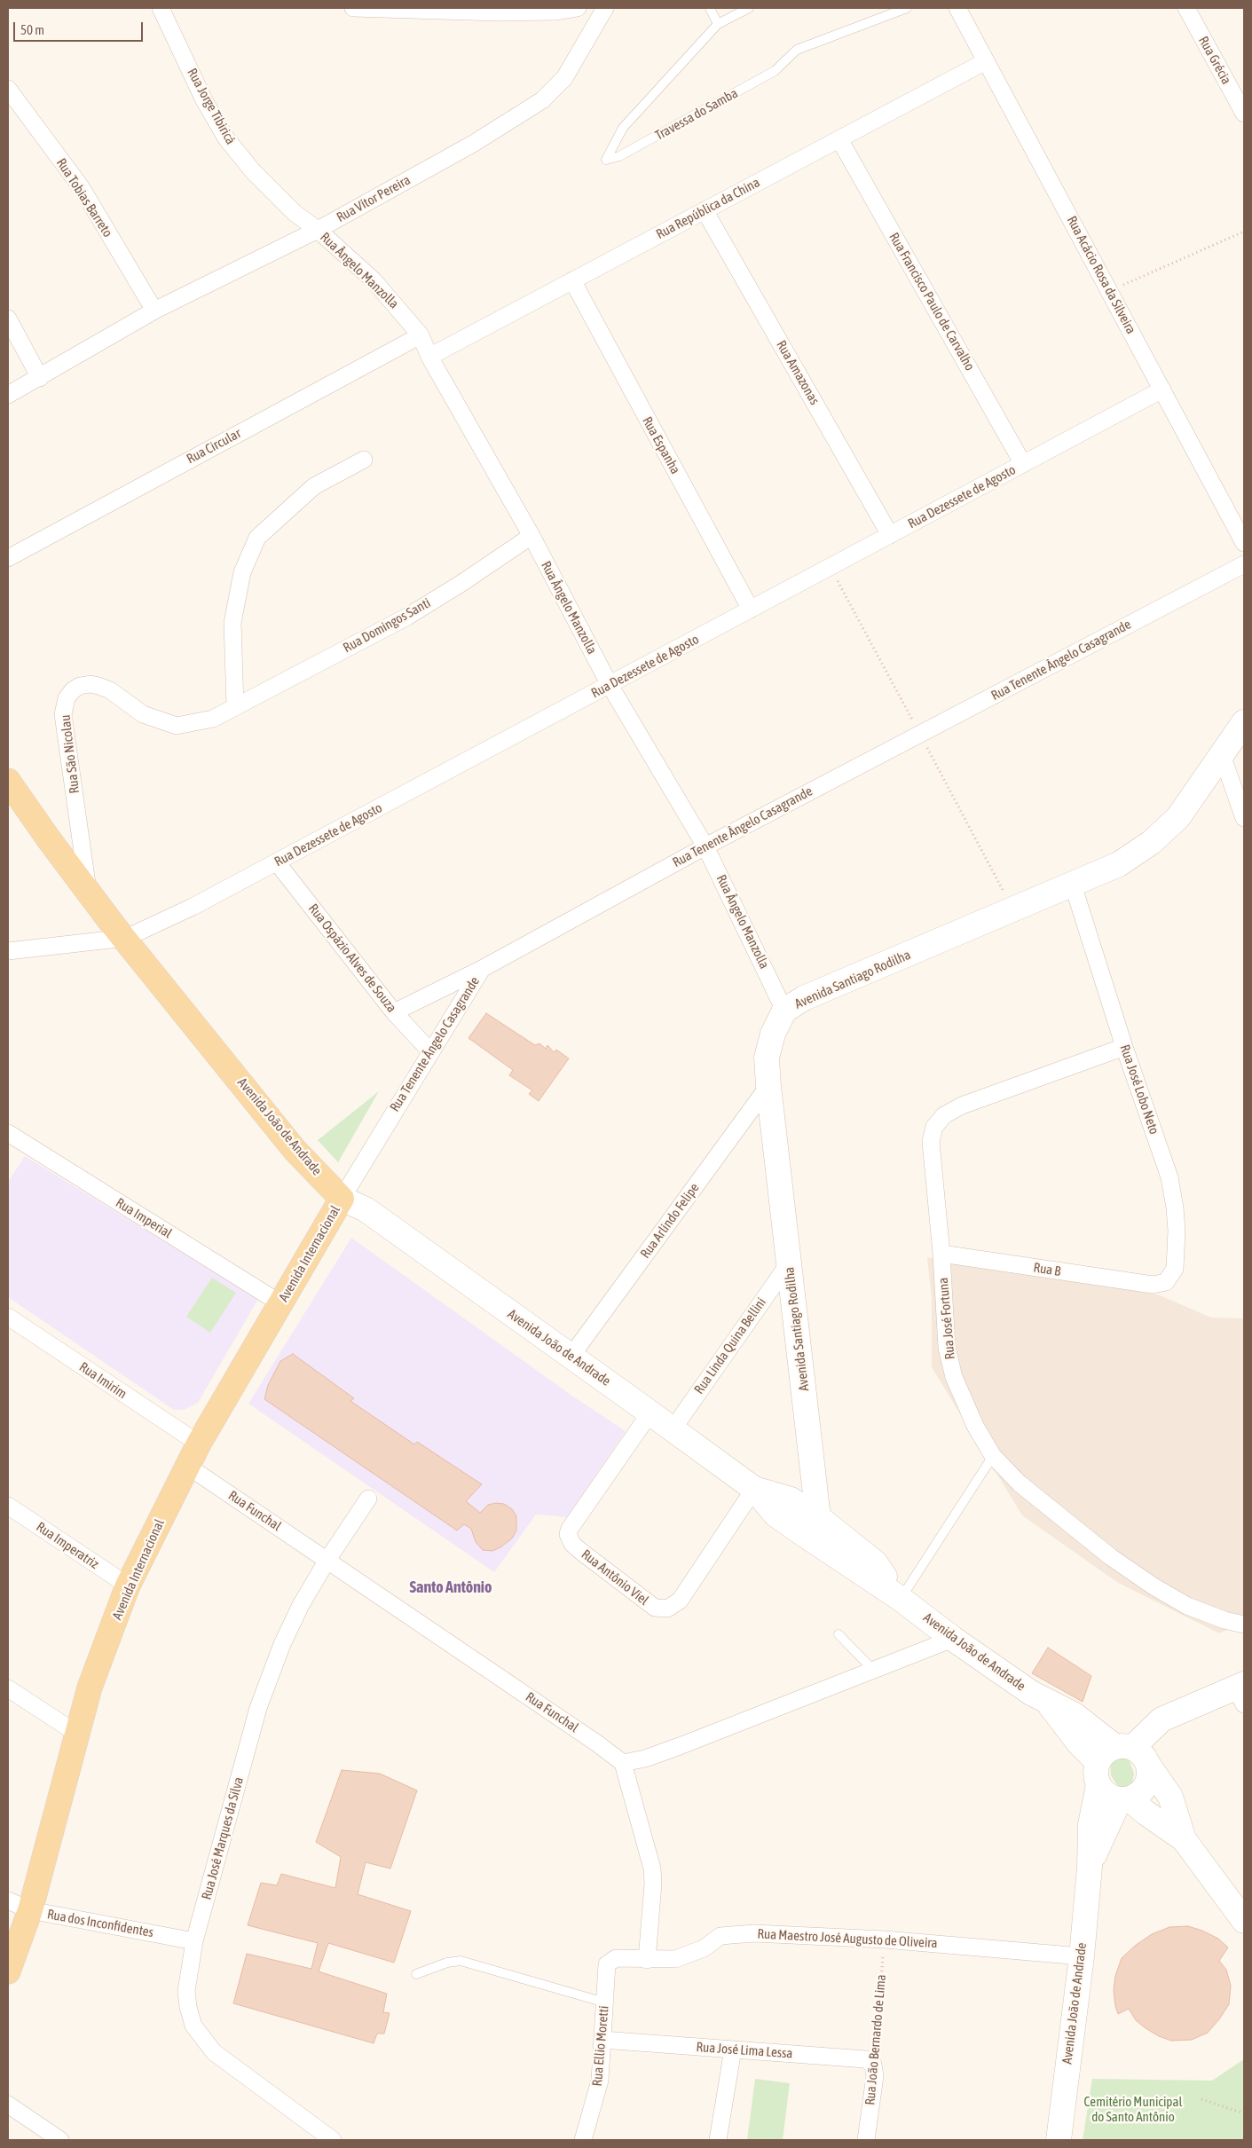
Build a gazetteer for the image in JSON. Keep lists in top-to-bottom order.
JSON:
{
  "streets": {
    "main road": ["Avenida Santiago Rodilha", "Avenida João de Andrade", "Avenida Internacional"],
    "street": [
      "Rua Grécia",
      "Rua Jorge Tibiricá",
      "Rua Tobias Barreto",
      "Rua Vítor Pereira",
      "Rua República da China",
      "Rua Ângelo Manzolla",
      "Rua Acácio Rosa da Silveira",
      "Rua Francisco Paulo de Carvalho",
      "Rua Amazonas",
      "Rua Espanha",
      "Rua Circular",
      "Rua Dezessete de Agosto",
      "Rua Domingos Santi",
      "Rua Tenente Ângelo Casagrande",
      "Rua São Nicolau",
      "Rua Ospázio Alves de Souza",
      "Rua José Lobo Neto",
      "Rua Imperial",
      "Rua Arlindo Felipe",
      "Rua B",
      "Rua José Fortuna",
      "Rua Linda Quina Bellini",
      "Rua Imirim",
      "Rua Funchal",
      "Rua Imperatriz",
      "Rua Antônio Viel",
      "Rua José Marques da Silva",
      "Rua dos Inconfidentes",
      "Rua Maestro José Augusto de Oliveira",
      "Rua João Bernardo de Lima",
      "Rua Ellio Moretti",
      "Rua José Lima Lessa"
    ],
    "lane": ["Travessa do Samba"]
  },
  "crossings": [
    ["Rua Jorge Tibiricá", "Rua Vítor Pereira"],
    ["Rua Jorge Tibiricá", "Rua Ângelo Manzolla"],
    ["Rua Tobias Barreto", "Rua Vítor Pereira"],
    ["Rua Vítor Pereira", "Rua Ângelo Manzolla"],
    ["Rua República da China", "Rua Ângelo Manzolla"],
    ["Rua República da China", "Rua Acácio Rosa da Silveira"],
    ["Rua República da China", "Rua Francisco Paulo de Carvalho"],
    ["Rua República da China", "Rua Amazonas"],
    ["Rua República da China", "Rua Espanha"],
    ["Rua Ângelo Manzolla", "Rua Circular"],
    ["Rua Ângelo Manzolla", "Rua Dezessete de Agosto"],
    ["Rua Ângelo Manzolla", "Rua Domingos Santi"],
    ["Rua Ângelo Manzolla", "Rua Tenente Ângelo Casagrande"],
    ["Rua Ângelo Manzolla", "Avenida Santiago Rodilha"],
    ["Rua Acácio Rosa da Silveira", "Rua Dezessete de Agosto"],
    ["Rua Francisco Paulo de Carvalho", "Rua Dezessete de Agosto"],
    ["Rua Amazonas", "Rua Dezessete de Agosto"],
    ["Rua Espanha", "Rua Dezessete de Agosto"],
    ["Rua Dezessete de Agosto", "Rua Ospázio Alves de Souza"],
    ["Rua Dezessete de Agosto", "Avenida João de Andrade"],
    ["Rua Domingos Santi", "Rua São Nicolau"],
    ["Rua Tenente Ângelo Casagrande", "Rua Ospázio Alves de Souza"],
    ["Rua Tenente Ângelo Casagrande", "Avenida João de Andrade"],
    ["Rua Tenente Ângelo Casagrande", "Avenida Internacional"],
    ["Rua São Nicolau", "Avenida João de Andrade"],
    ["Avenida Santiago Rodilha", "Rua José Lobo Neto"],
    ["Avenida Santiago Rodilha", "Avenida João de Andrade"],
    ["Avenida Santiago Rodilha", "Rua Arlindo Felipe"],
    ["Avenida Santiago Rodilha", "Rua Linda Quina Bellini"],
    ["Rua José Lobo Neto", "Rua B"],
    ["Rua José Lobo Neto", "Rua José Fortuna"],
    ["Avenida João de Andrade", "Rua Arlindo Felipe"],
    ["Avenida João de Andrade", "Avenida Internacional"],
    ["Avenida João de Andrade", "Rua Linda Quina Bellini"],
    ["Avenida João de Andrade", "Rua Antônio Viel"],
    ["Avenida João de Andrade", "Rua Maestro José Augusto de Oliveira"],
    ["Rua Imperial", "Avenida Internacional"],
    ["Avenida Internacional", "Rua Imirim"],
    ["Avenida Internacional", "Rua Funchal"],
    ["Avenida Internacional", "Rua Imperatriz"],
    ["Avenida Internacional", "Rua dos Inconfidentes"],
    ["Rua B", "Rua José Fortuna"],
    ["Rua Funchal", "Rua José Marques da Silva"],
    ["Rua José Marques da Silva", "Rua dos Inconfidentes"],
    ["Rua Maestro José Augusto de Oliveira", "Rua João Bernardo de Lima"],
    ["Rua Maestro José Augusto de Oliveira", "Rua Ellio Moretti"],
    ["Rua João Bernardo de Lima", "Rua José Lima Lessa"],
    ["Rua Ellio Moretti", "Rua José Lima Lessa"]
  ],
  "districts": ["Santo Antônio"],
  "parks": ["Cemitério Municipal do Santo Antônio"],
  "scale_bar": "50 m"
}
